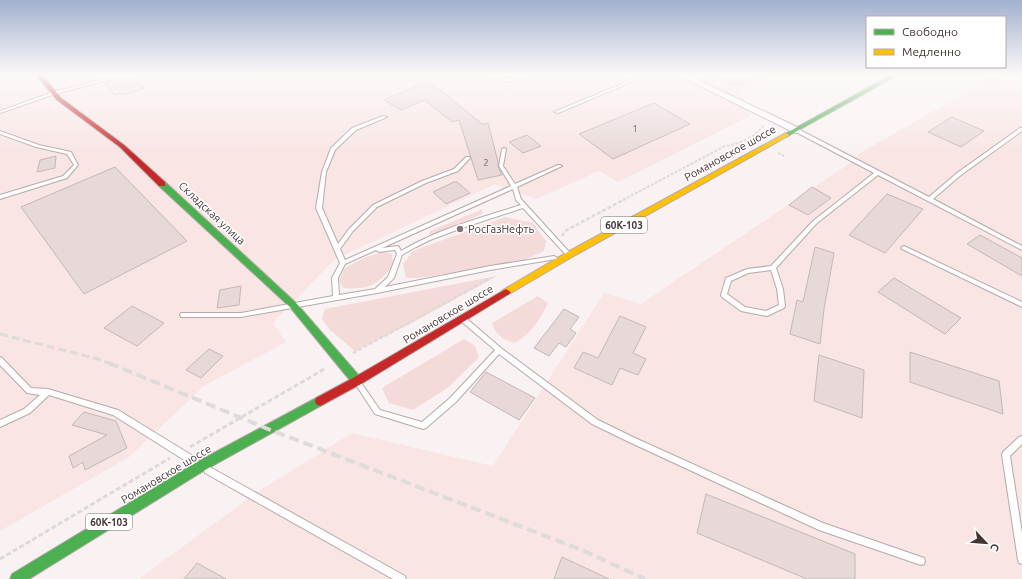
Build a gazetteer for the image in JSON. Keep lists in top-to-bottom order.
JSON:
{
  "streets": {
    "main road": ["Романовское шоссе", "Складская улица", "60К-103"]
  },
  "crossings": [
    ["Романовское шоссе", "Складская улица"]
  ],
  "places": ["РосГазНефть"],
  "house_numbers": ["1", "2"],
  "legend": ["Свободно", "Медленно"],
  "north": "bottom right"
}
